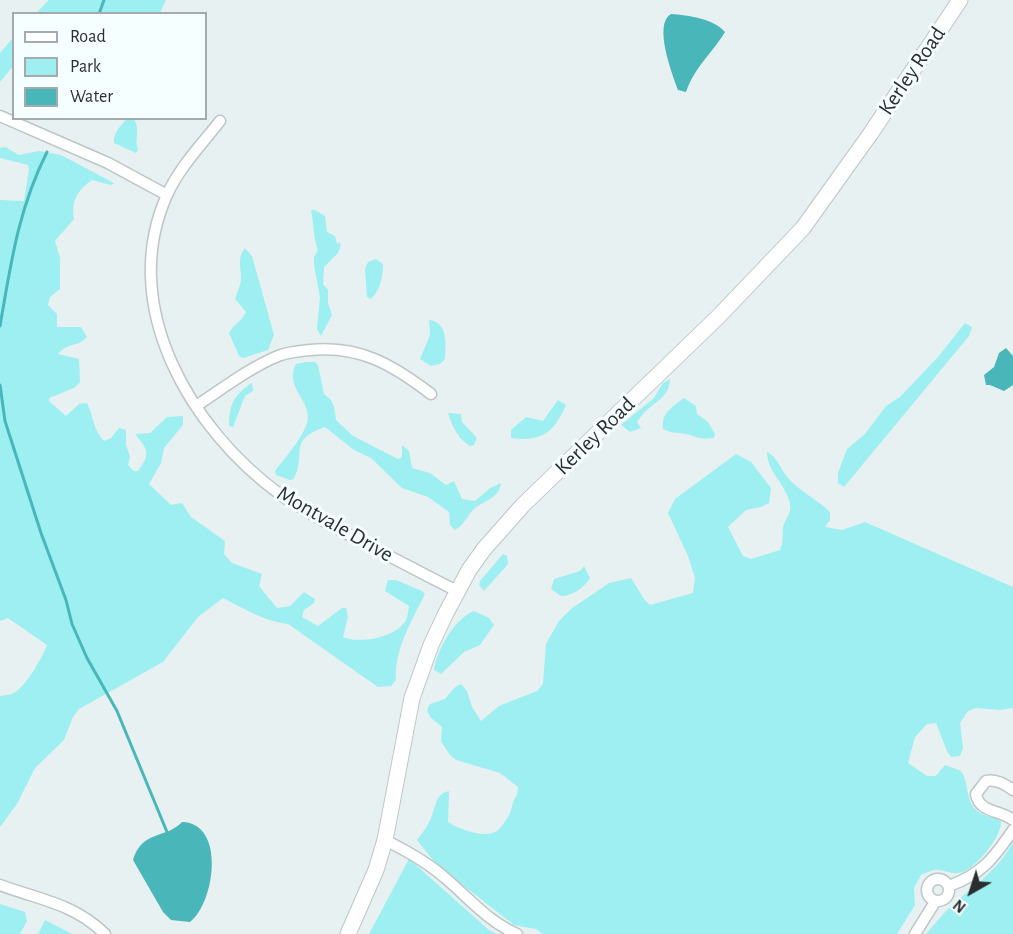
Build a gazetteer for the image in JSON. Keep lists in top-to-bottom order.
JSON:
{
  "streets": {
    "street": ["Kerley Road", "Montvale Drive"]
  },
  "crossings": [
    ["Kerley Road", "Montvale Drive"]
  ],
  "legend": ["Road", "Park", "Water"],
  "north": "bottom left"
}
